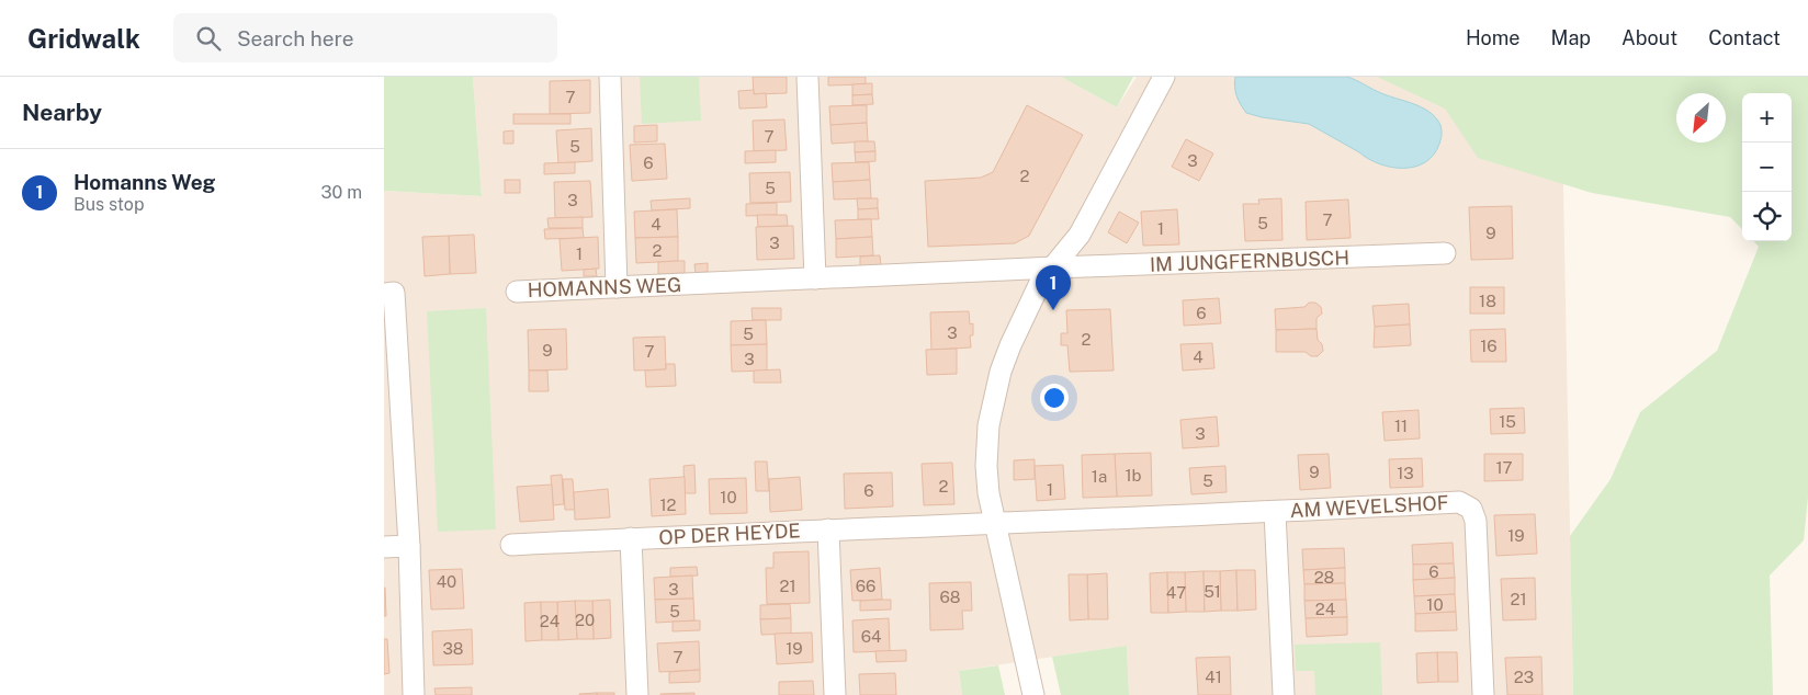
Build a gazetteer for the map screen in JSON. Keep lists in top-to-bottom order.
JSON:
{
  "streets": {
    "street": [
      "IM JUNGFERNBUSCH",
      "HOMANNS WEG",
      "AM WEVELSHOF",
      "OP DER HEYDE"
    ]
  },
  "crossings": [
    ["IM JUNGFERNBUSCH", "HOMANNS WEG"],
    ["AM WEVELSHOF", "OP DER HEYDE"]
  ],
  "house_numbers": [
    "7",
    "7",
    "5",
    "3",
    "6",
    "2",
    "5",
    "3",
    "7",
    "5",
    "4",
    "1",
    "9",
    "3",
    "2",
    "1",
    "18",
    "6",
    "3",
    "5",
    "2",
    "16",
    "9",
    "7",
    "4",
    "3",
    "15",
    "11",
    "3",
    "17",
    "9",
    "13",
    "1b",
    "1a",
    "5",
    "2",
    "1",
    "6",
    "10",
    "12",
    "19",
    "6",
    "28",
    "40",
    "21",
    "66",
    "3",
    "51",
    "47",
    "68",
    "21",
    "10",
    "24",
    "5",
    "20",
    "24",
    "64",
    "38",
    "19",
    "7",
    "41",
    "23"
  ],
  "north": "bottom left",
  "page": {
    "header": "Gridwalk",
    "search": "Search here",
    "nav": [
      "Home",
      "Map",
      "About",
      "Contact"
    ],
    "heading": "Nearby",
    "map_buttons": ["+", "−"],
    "list": [
      {
        "mark": "1",
        "name": "Homanns Weg",
        "note": "Bus stop",
        "value": "30 m"
      }
    ],
    "pins": "1"
  }
}
